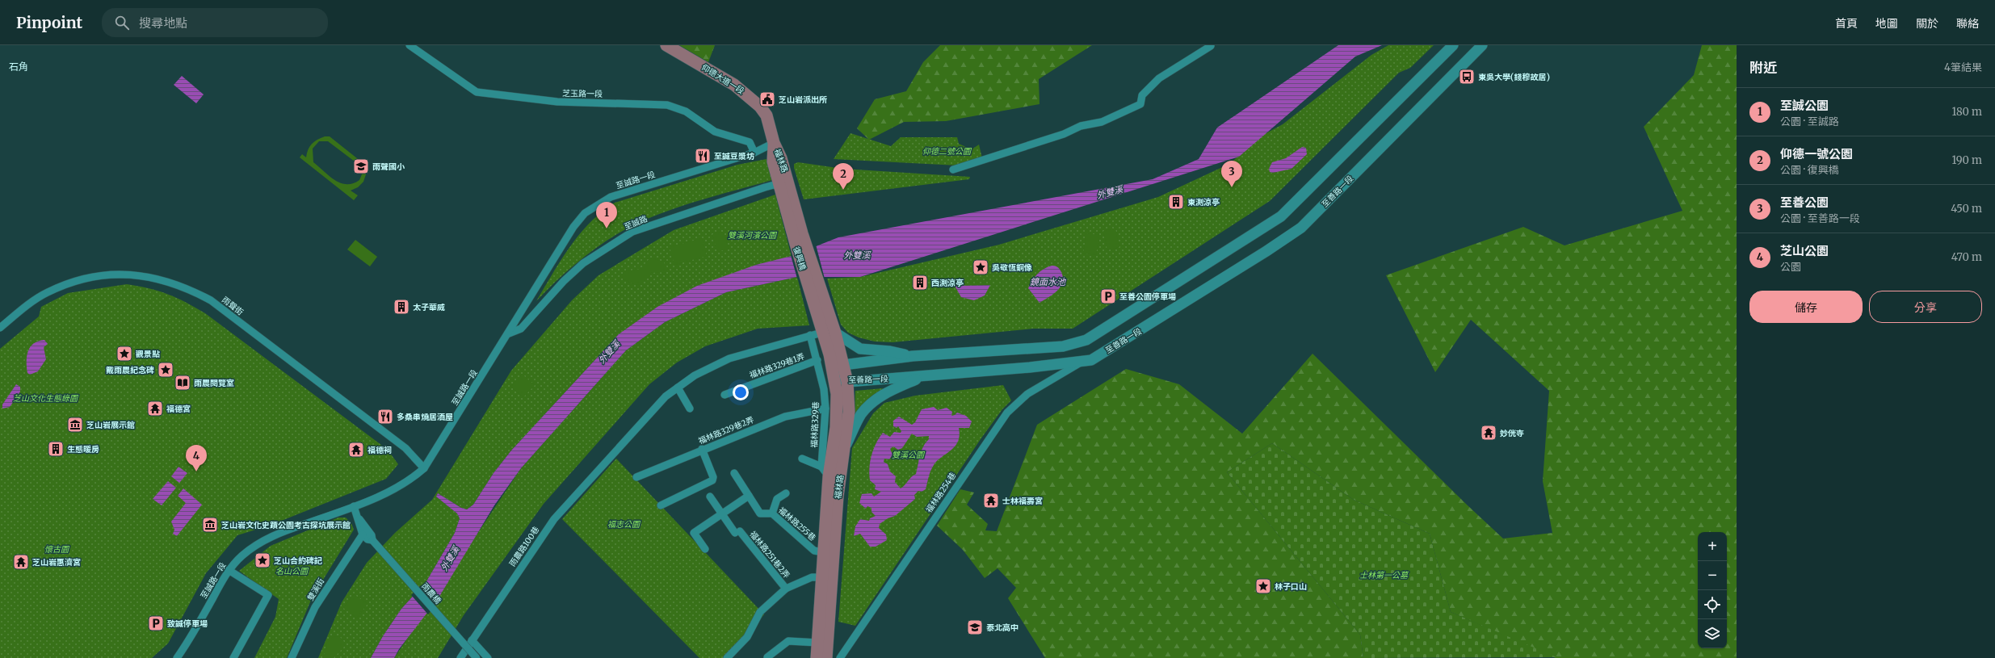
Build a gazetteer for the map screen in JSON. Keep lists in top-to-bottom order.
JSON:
{
  "streets": {
    "main road": [
      "仰德大道一段",
      "福林路",
      "至善路一段",
      "復興橋"
    ],
    "street": [
      "芝玉路一段",
      "至誠路一段",
      "至誠路",
      "雨聲街",
      "福林路329巷1弄",
      "福林路329巷",
      "福林路329巷2弄",
      "福林路254巷",
      "福林路255巷",
      "雨農路100巷",
      "福林路251巷2弄",
      "雙溪街",
      "雨農橋"
    ]
  },
  "crossings": [
    ["仰德大道一段", "福林路"],
    ["仰德大道一段", "至誠路一段"],
    ["芝玉路一段", "至誠路一段"],
    ["福林路", "至誠路一段"],
    ["福林路", "至善路一段"],
    ["福林路", "至誠路"],
    ["福林路", "復興橋"],
    ["福林路", "福林路329巷"],
    ["福林路", "福林路255巷"],
    ["至誠路一段", "至誠路"],
    ["至誠路一段", "雨聲街"],
    ["至善路一段", "福林路254巷"],
    ["至誠路", "復興橋"],
    ["復興橋", "福林路329巷"],
    ["福林路329巷1弄", "福林路329巷"],
    ["福林路329巷", "福林路329巷2弄"]
  ],
  "districts": ["石角"],
  "water": ["外雙溪", "鏡面水池"],
  "parks": [
    "仰德二號公園",
    "雙溪河濱公園",
    "芝山文化生態綠園",
    "雙溪公園",
    "福志公園",
    "懷古園",
    "名山公園",
    "士林第一公墓"
  ],
  "places": {
    "bus stop": ["東吳大學(錢穆故居)"],
    "public building": ["芝山岩派出所"],
    "restaurant": ["至誠豆漿坊", "多桑串燒居酒屋"],
    "school or university": ["雨聲國小", "泰北高中"],
    "building": [
      "東測涼亭",
      "西測涼亭",
      "太子華威",
      "生態暖房"
    ],
    "place": [
      "吳敬恆銅像",
      "觀景點",
      "戴雨農紀念碑",
      "芝山合約碑記",
      "林子口山"
    ],
    "parking": ["至善公園停車場", "致誠停車場"],
    "library": ["雨農閱覽室"],
    "temple": [
      "福德宮",
      "妙侊寺",
      "福德祠",
      "士林福壽宮",
      "芝山岩惠濟宮"
    ],
    "museum": ["芝山岩展示館", "芝山岩文化史蹟公園考古探坑展示館"]
  },
  "page": {
    "header": "Pinpoint",
    "search": "搜尋地點",
    "nav": [
      "首頁",
      "地圖",
      "關於",
      "聯絡"
    ],
    "heading": ["附近", "4筆結果"],
    "list": [
      {
        "mark": "1",
        "name": "至誠公園",
        "note": "公園 · 至誠路",
        "value": "180 m"
      },
      {
        "mark": "2",
        "name": "仰德一號公園",
        "note": "公園 · 復興橋",
        "value": "190 m"
      },
      {
        "mark": "3",
        "name": "至善公園",
        "note": "公園 · 至善路一段",
        "value": "450 m"
      },
      {
        "mark": "4",
        "name": "芝山公園",
        "note": "公園",
        "value": "470 m"
      }
    ],
    "pins": [
      "3",
      "2",
      "1",
      "4"
    ],
    "buttons": ["儲存", "分享"],
    "map_buttons": ["+", "−"]
  }
}
